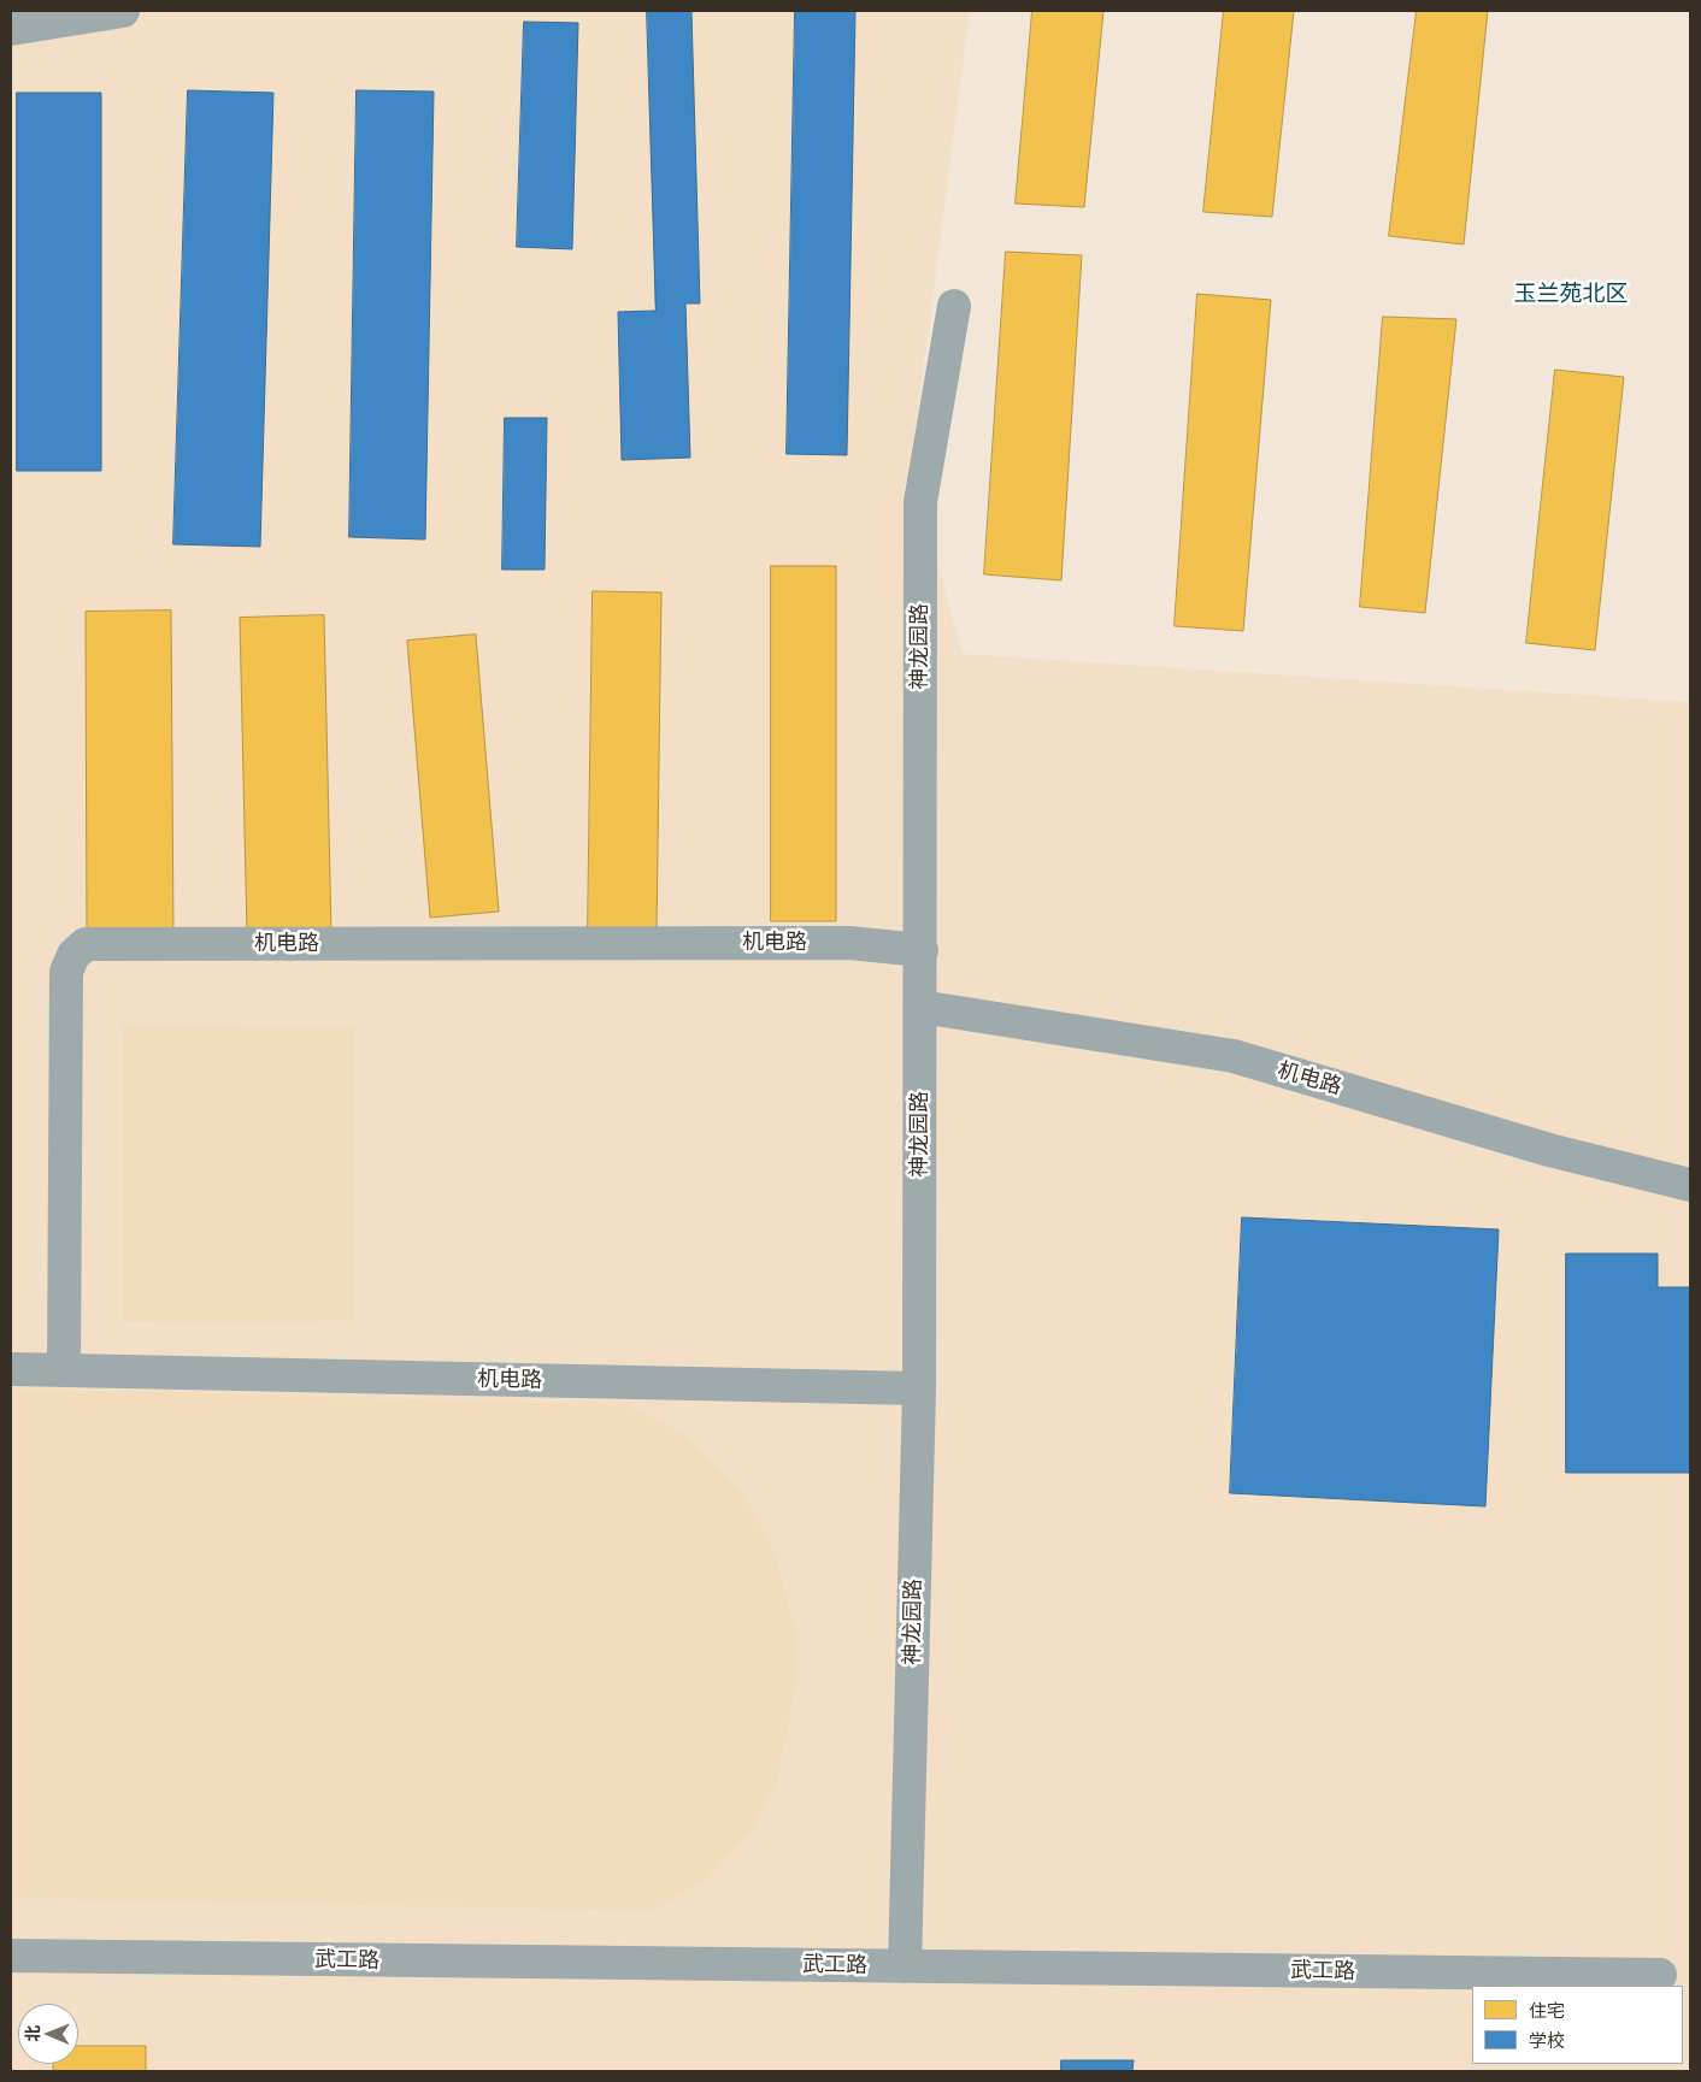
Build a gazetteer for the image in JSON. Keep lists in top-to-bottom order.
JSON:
{
  "streets": {
    "street": ["神龙园路", "机电路", "武工路"]
  },
  "crossings": [
    ["神龙园路", "机电路"],
    ["神龙园路", "武工路"]
  ],
  "districts": ["玉兰苑北区"],
  "legend": ["住宅", "学校"],
  "north": "left"
}
